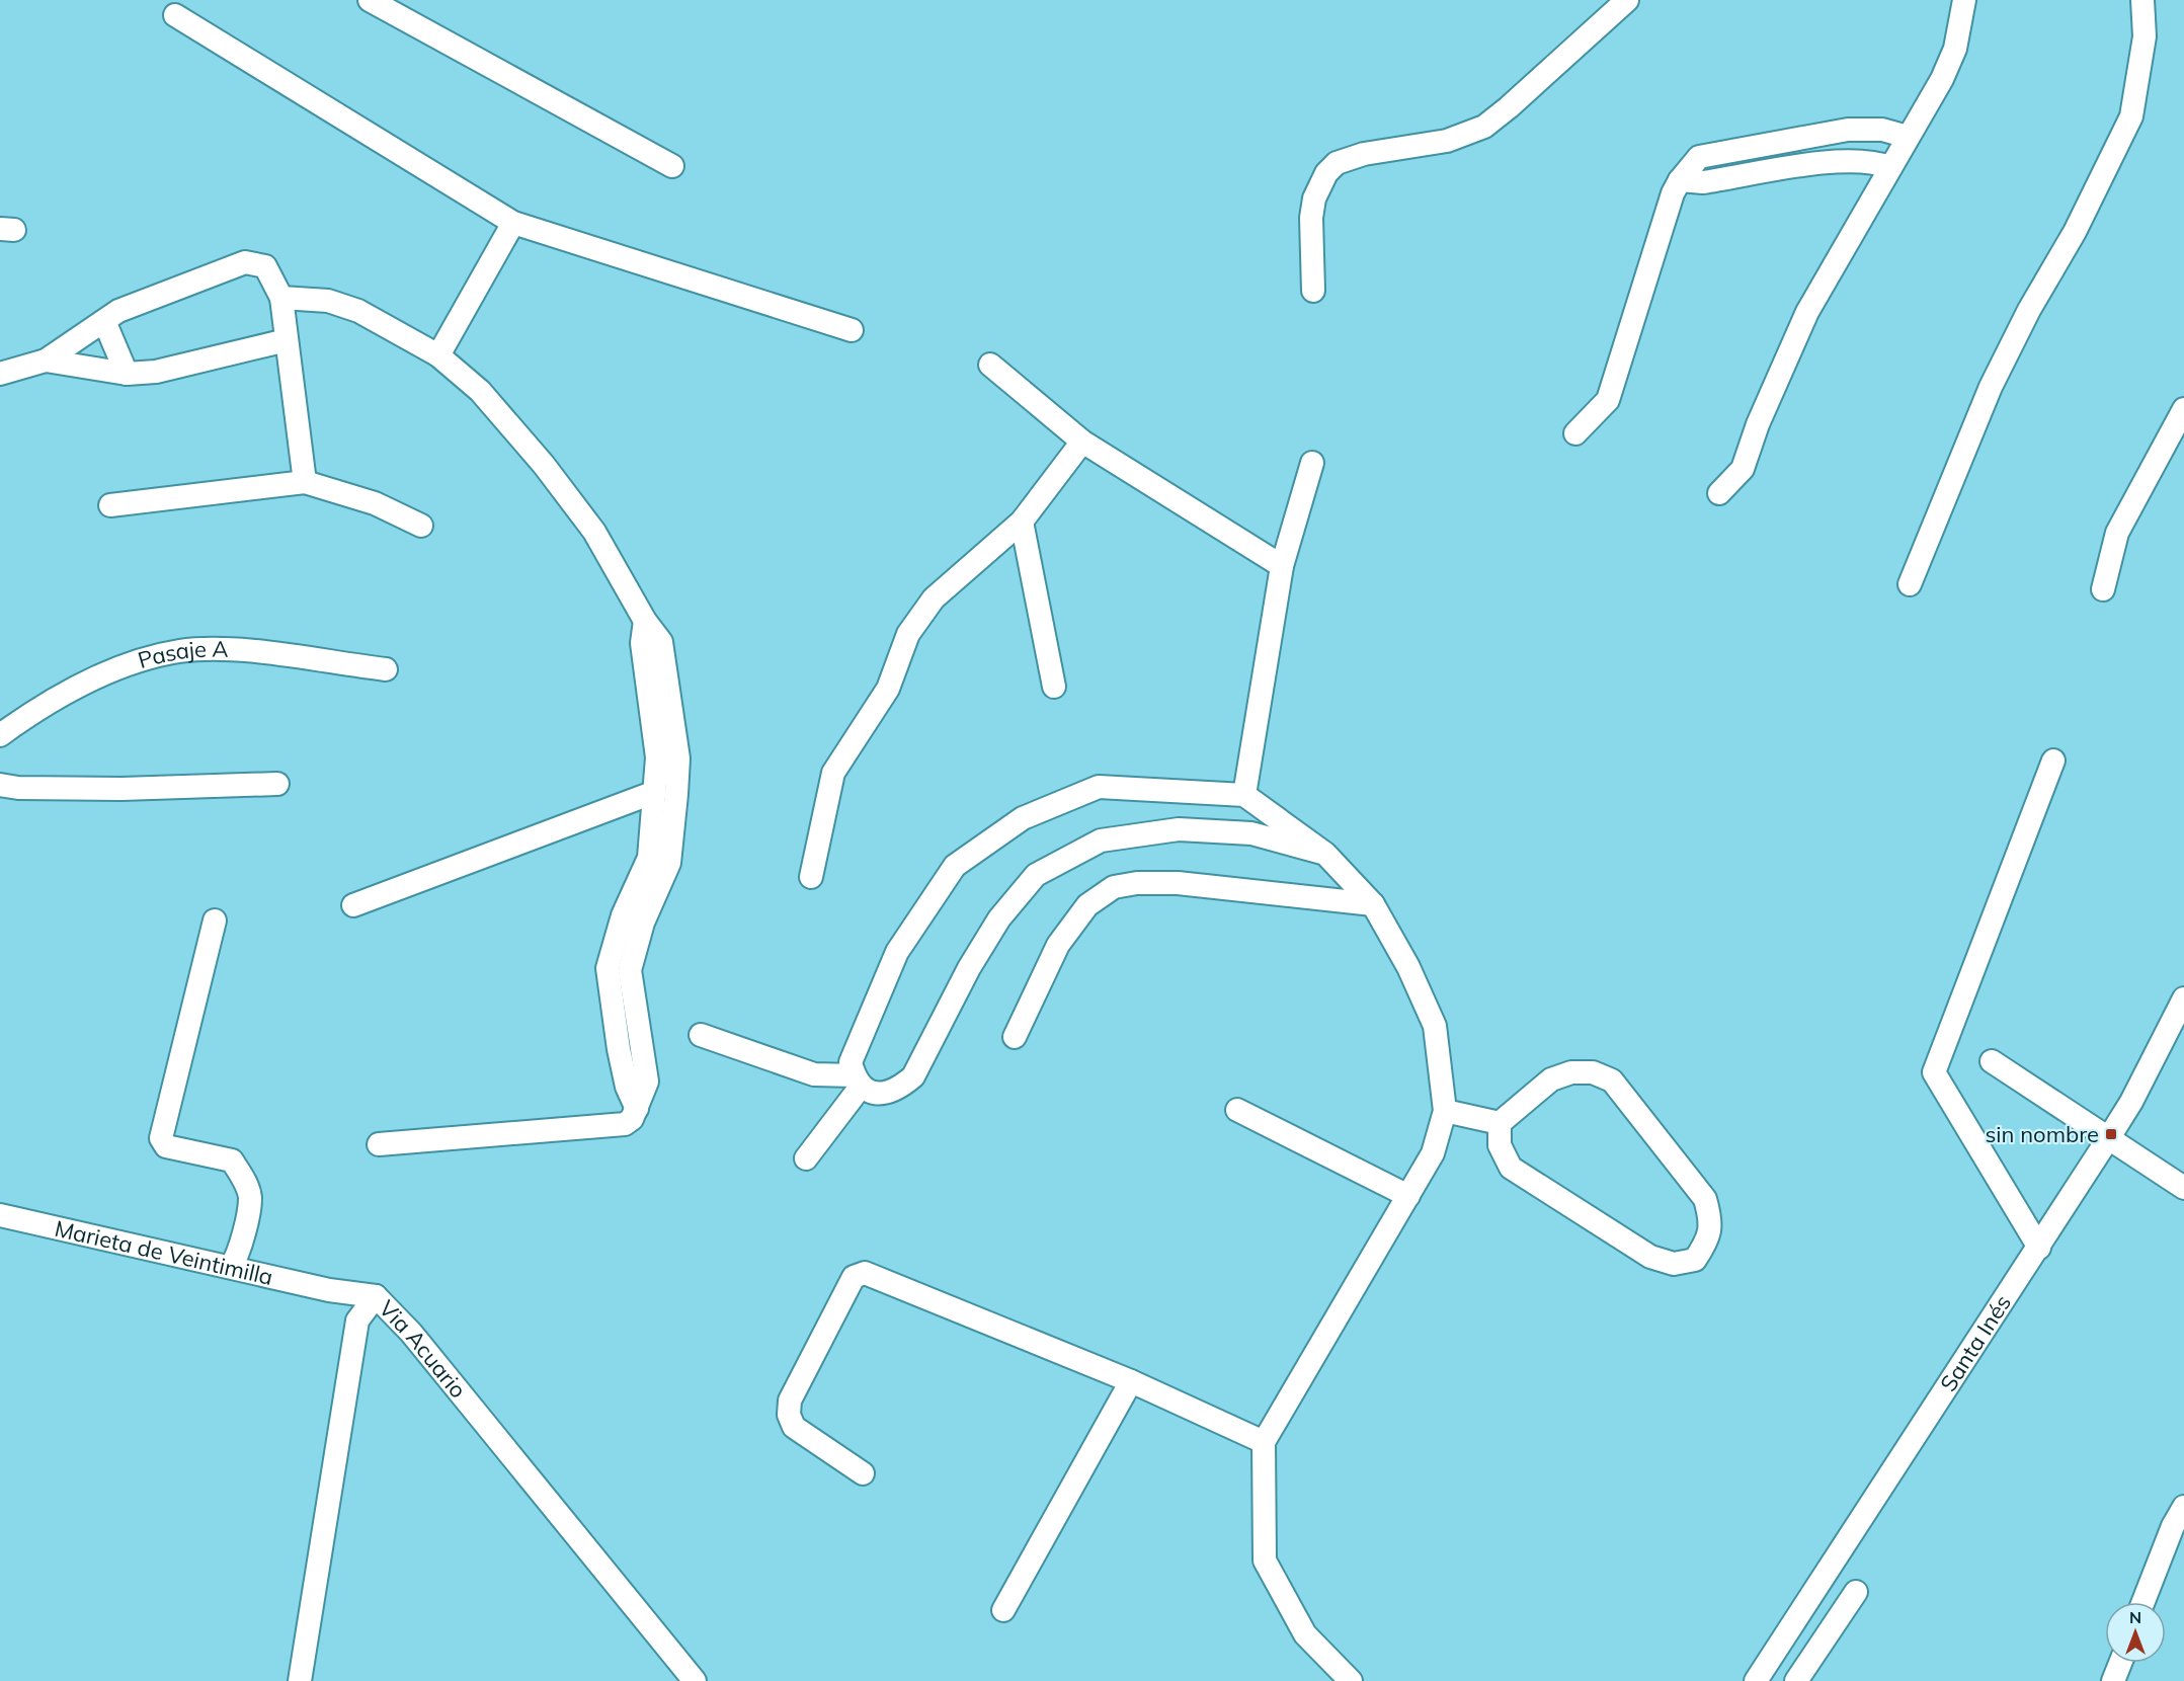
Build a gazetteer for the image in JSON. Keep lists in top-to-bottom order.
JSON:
{
  "streets": {
    "street": [
      "Pasaje A",
      "Marieta de Veintimilla",
      "Santa Inés",
      "Via Acuario"
    ]
  },
  "crossings": [
    ["Marieta de Veintimilla", "Via Acuario"]
  ],
  "places": {
    "transit": ["sin nombre"]
  },
  "north": "top"
}
